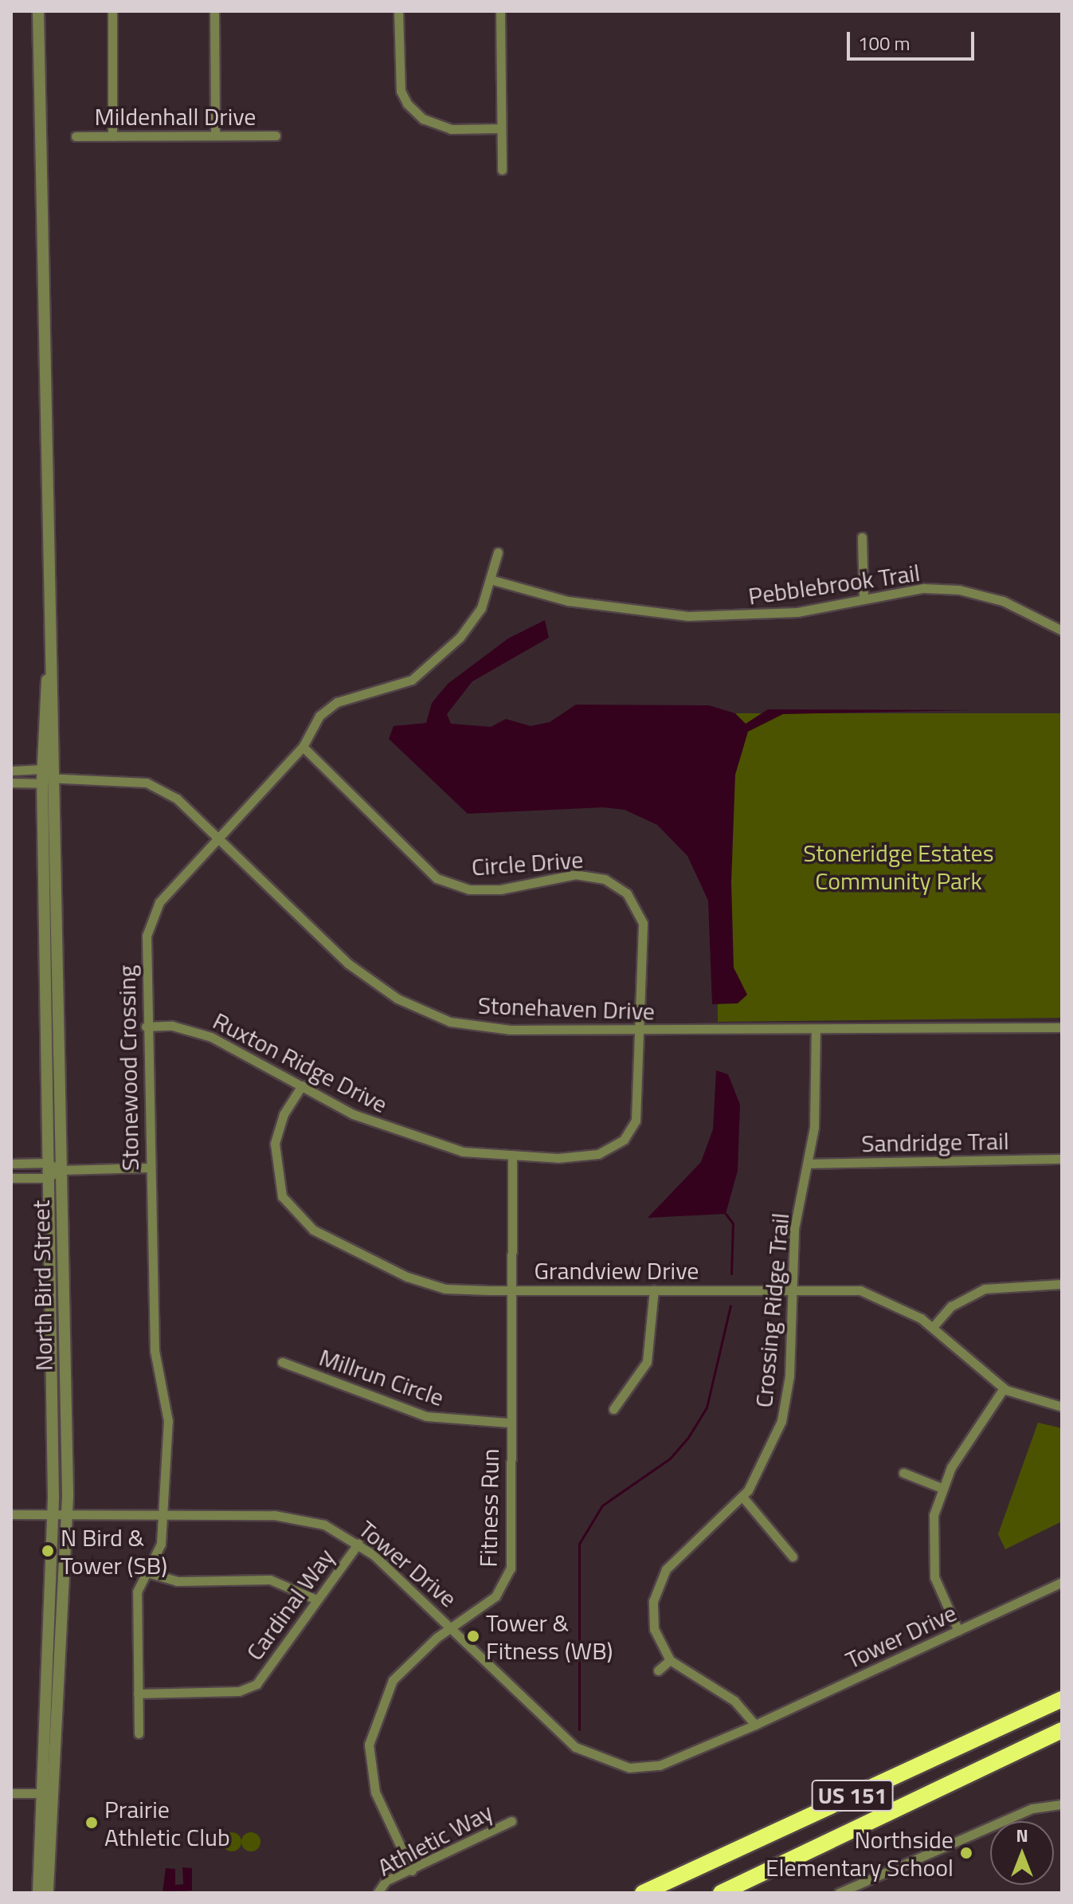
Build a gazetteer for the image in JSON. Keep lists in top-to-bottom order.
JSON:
{
  "streets": {
    "highway": ["US 151"],
    "street": [
      "Mildenhall Drive",
      "Pebblebrook Trail",
      "Circle Drive",
      "Stonehaven Drive",
      "Ruxton Ridge Drive",
      "Stonewood Crossing",
      "Sandridge Trail",
      "Grandview Drive",
      "North Bird Street",
      "Crossing Ridge Trail",
      "Millrun Circle",
      "Fitness Run",
      "Tower Drive",
      "Cardinal Way",
      "Athletic Way"
    ]
  },
  "crossings": [
    ["Pebblebrook Trail", "Stonewood Crossing"],
    ["Circle Drive", "Stonehaven Drive"],
    ["Circle Drive", "Ruxton Ridge Drive"],
    ["Circle Drive", "Stonewood Crossing"],
    ["Stonehaven Drive", "Ruxton Ridge Drive"],
    ["Stonehaven Drive", "Stonewood Crossing"],
    ["Stonehaven Drive", "North Bird Street"],
    ["Stonehaven Drive", "Crossing Ridge Trail"],
    ["Ruxton Ridge Drive", "Stonewood Crossing"],
    ["Ruxton Ridge Drive", "Grandview Drive"],
    ["Ruxton Ridge Drive", "Fitness Run"],
    ["Stonewood Crossing", "Tower Drive"],
    ["Stonewood Crossing", "Cardinal Way"],
    ["Sandridge Trail", "Crossing Ridge Trail"],
    ["Grandview Drive", "Crossing Ridge Trail"],
    ["Grandview Drive", "Fitness Run"],
    ["North Bird Street", "Tower Drive"],
    ["Millrun Circle", "Fitness Run"],
    ["Fitness Run", "Tower Drive"],
    ["Fitness Run", "Athletic Way"],
    ["Tower Drive", "Cardinal Way"]
  ],
  "parks": ["Stoneridge Estates Community Park"],
  "places": [
    "N Bird & Tower (SB)",
    "Tower & Fitness (WB)",
    "Prairie Athletic Club",
    "Northside Elementary School"
  ],
  "scale_bar": "100 m",
  "north": "top"
}
